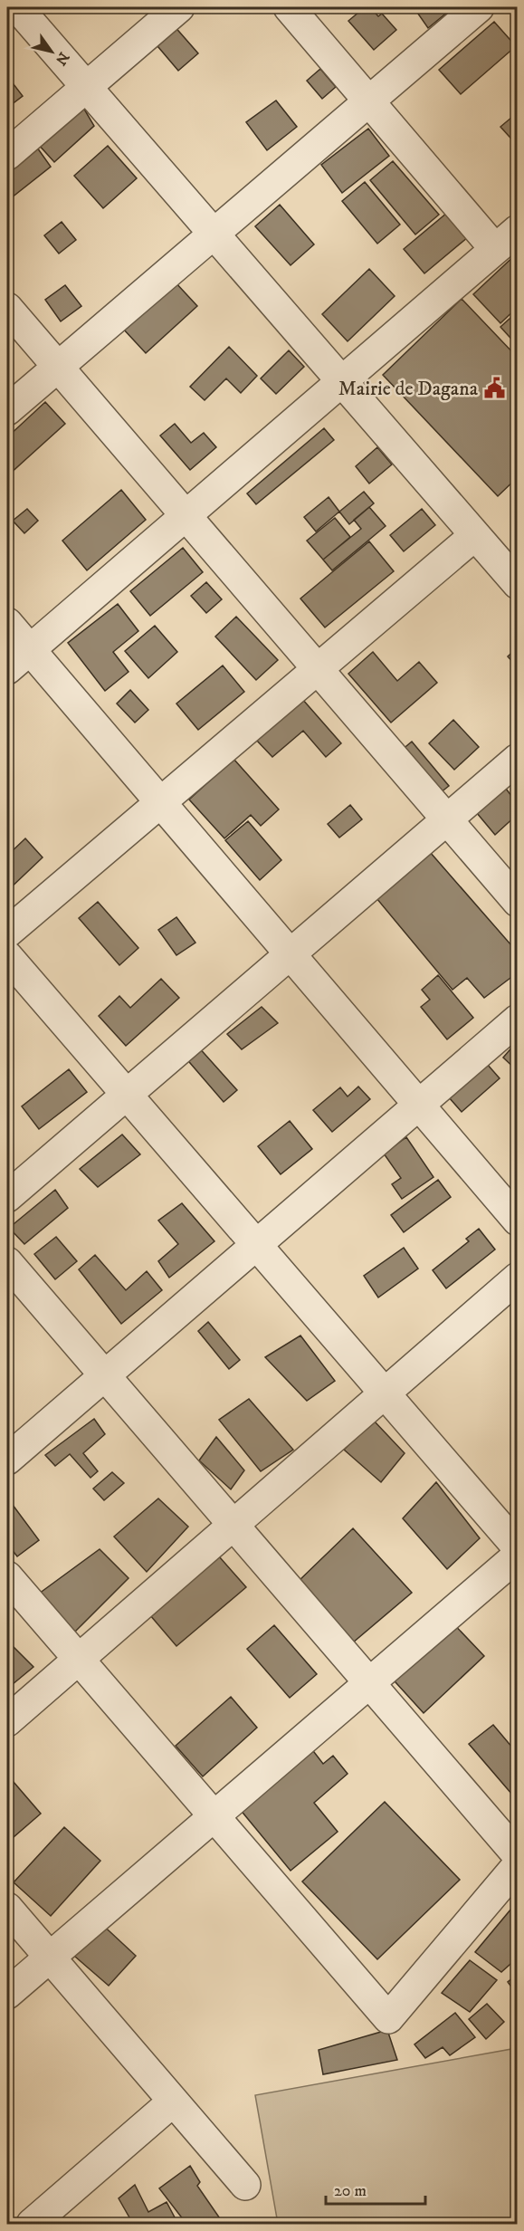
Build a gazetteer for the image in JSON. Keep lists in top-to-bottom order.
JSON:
{
  "places": {
    "public building": ["Mairie de Dagana"]
  },
  "scale_bar": "20 m",
  "north": "bottom right"
}
